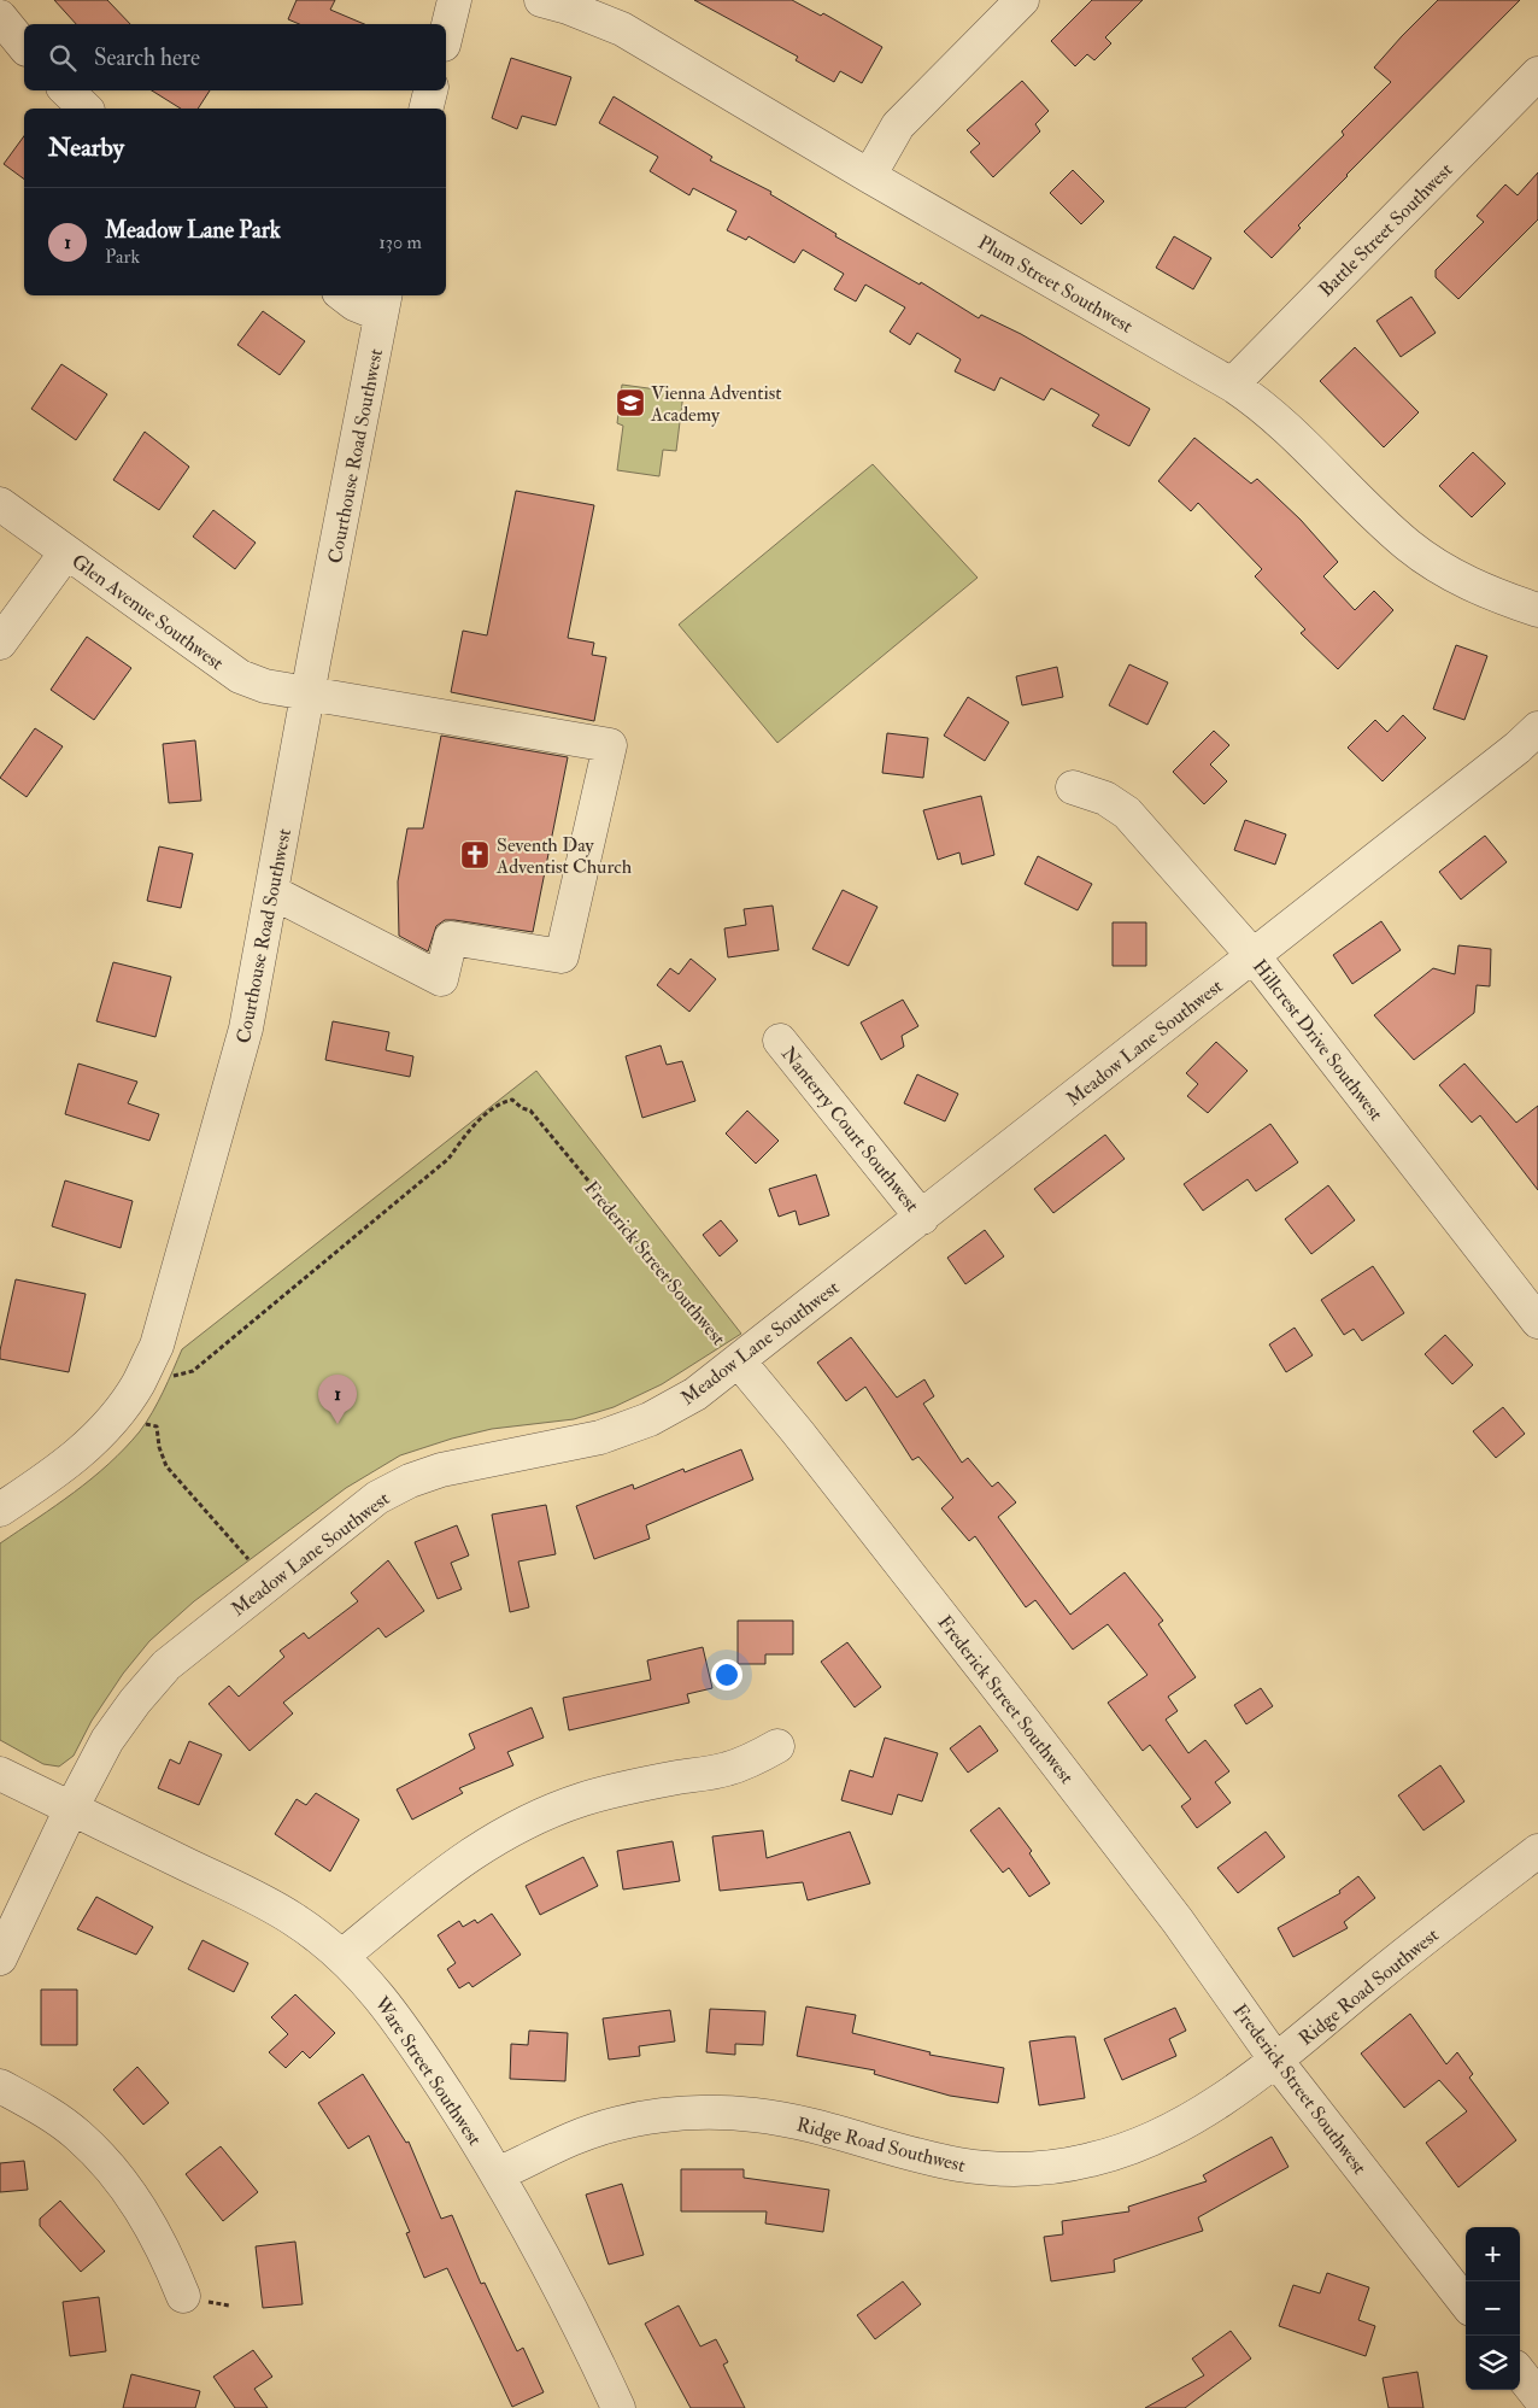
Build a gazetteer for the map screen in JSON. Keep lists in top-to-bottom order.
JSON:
{
  "streets": {
    "street": [
      "Battle Street Southwest",
      "Plum Street Southwest",
      "Courthouse Road Southwest",
      "Glen Avenue Southwest",
      "Hillcrest Drive Southwest",
      "Meadow Lane Southwest",
      "Nanterry Court Southwest",
      "Frederick Street Southwest",
      "Ridge Road Southwest",
      "Ware Street Southwest"
    ]
  },
  "crossings": [
    ["Battle Street Southwest", "Plum Street Southwest"],
    ["Courthouse Road Southwest", "Glen Avenue Southwest"],
    ["Courthouse Road Southwest", "Frederick Street Southwest"],
    ["Hillcrest Drive Southwest", "Meadow Lane Southwest"],
    ["Meadow Lane Southwest", "Nanterry Court Southwest"],
    ["Meadow Lane Southwest", "Frederick Street Southwest"],
    ["Meadow Lane Southwest", "Ware Street Southwest"],
    ["Frederick Street Southwest", "Ridge Road Southwest"],
    ["Ridge Road Southwest", "Ware Street Southwest"]
  ],
  "places": {
    "school or university": ["Vienna Adventist Academy"],
    "church": ["Seventh Day Adventist Church"]
  },
  "page": {
    "search": "Search here",
    "heading": "Nearby",
    "list": [
      {
        "mark": "1",
        "name": "Meadow Lane Park",
        "note": "Park",
        "value": "130 m"
      }
    ],
    "pins": "1",
    "map_buttons": ["+", "−"]
  }
}
